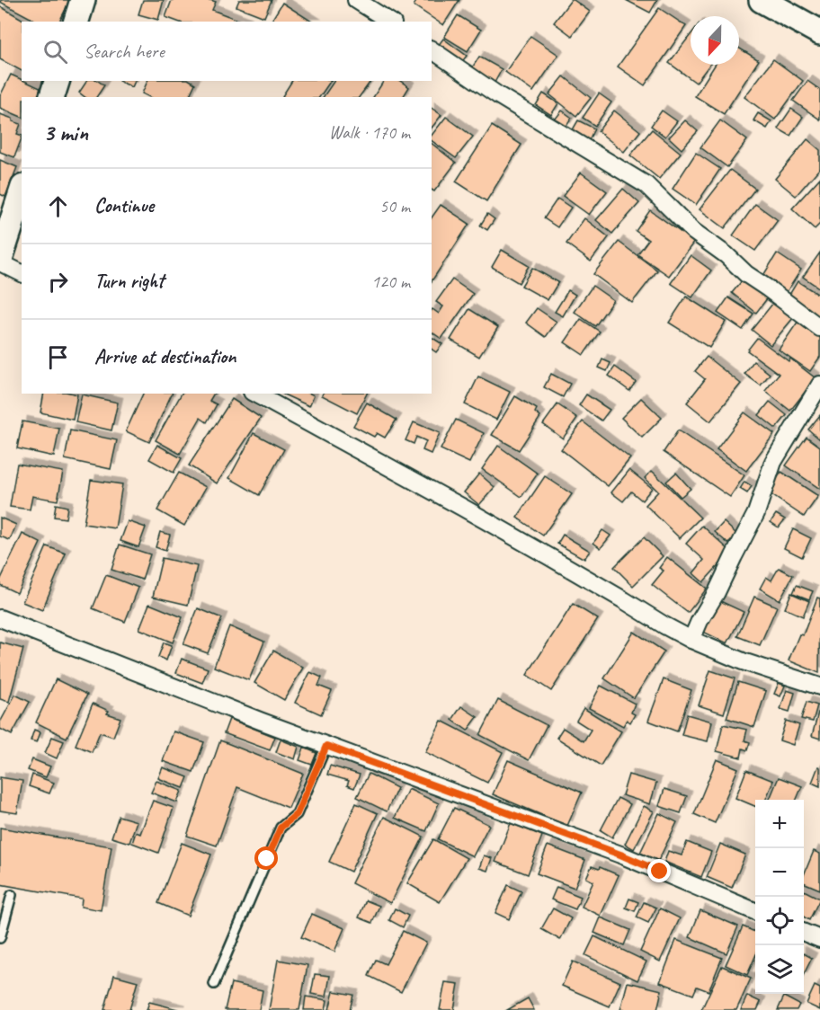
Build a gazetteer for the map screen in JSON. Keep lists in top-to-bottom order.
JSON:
{
  "north": "bottom",
  "page": {
    "search": "Search here",
    "heading": ["3 min", "Walk · 170 m"],
    "list": [
      ["Continue", "50 m"],
      ["Turn right", "120 m"],
      "Arrive at destination"
    ],
    "map_buttons": ["+", "−"]
  }
}
